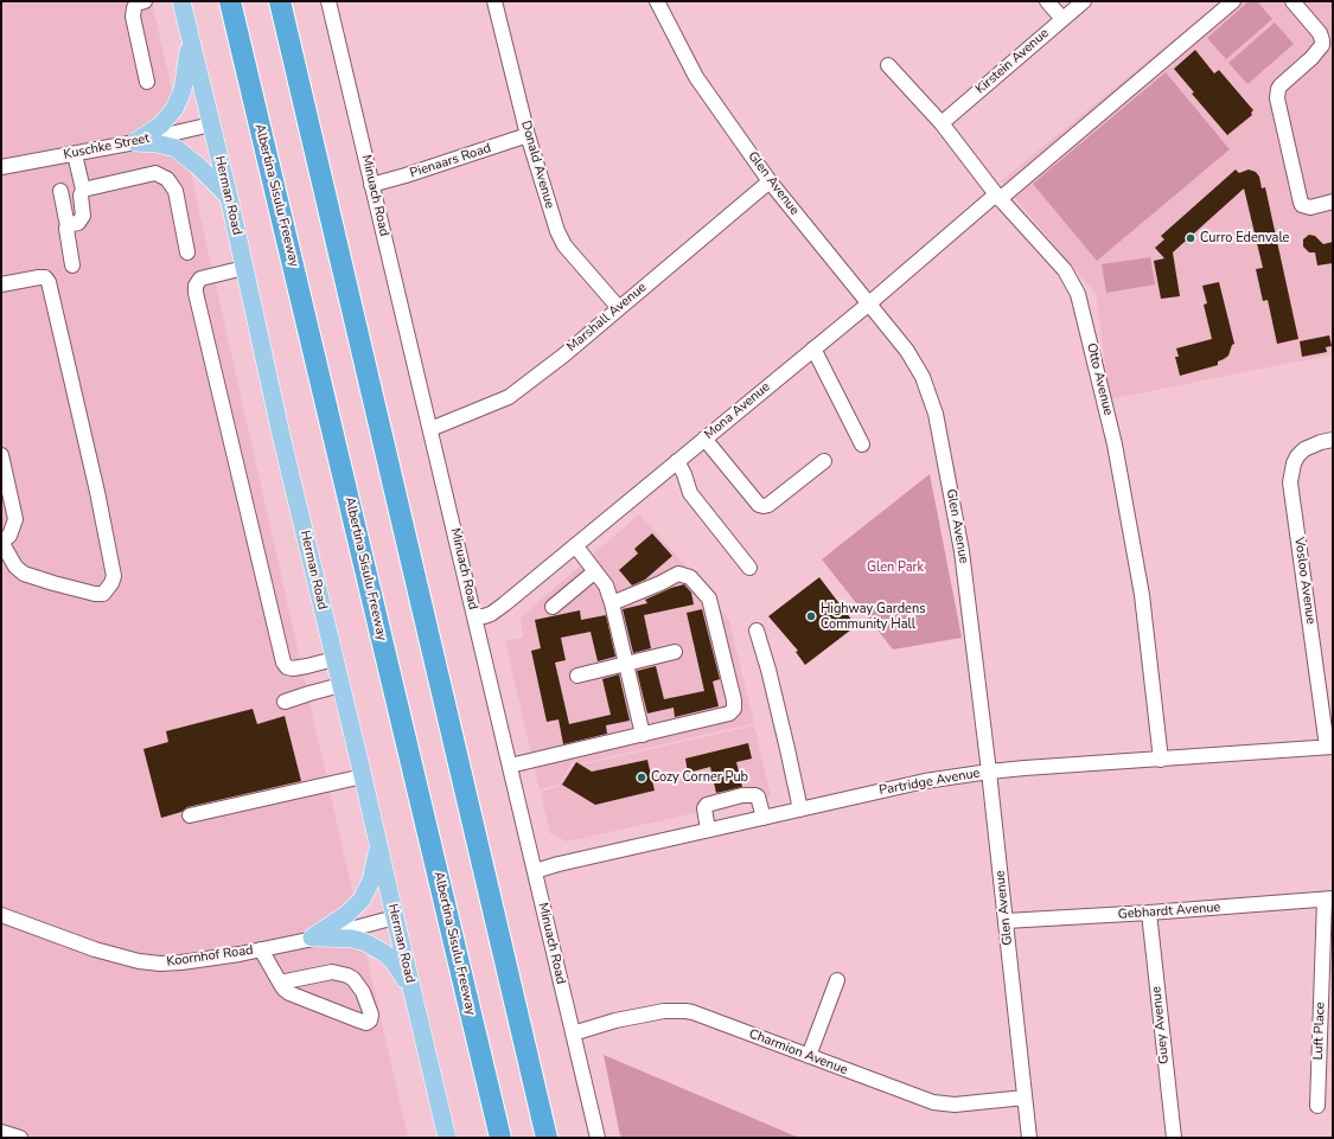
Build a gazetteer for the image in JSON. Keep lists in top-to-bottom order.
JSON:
{
  "streets": {
    "highway": ["Albertina Sisulu Freeway"],
    "main road": ["Herman Road"],
    "street": [
      "Kirstein Avenue",
      "Kuschke Street",
      "Pienaars Road",
      "Donald Avenue",
      "Glen Avenue",
      "Minuach Road",
      "Marshall Avenue",
      "Otto Avenue",
      "Mona Avenue",
      "Vosloo Avenue",
      "Partridge Avenue",
      "Gebhardt Avenue",
      "Koornhof Road",
      "Guey Avenue",
      "Luft Place",
      "Charmion Avenue"
    ]
  },
  "crossings": [
    ["Kirstein Avenue", "Otto Avenue"],
    ["Kuschke Street", "Herman Road"],
    ["Pienaars Road", "Donald Avenue"],
    ["Pienaars Road", "Minuach Road"],
    ["Donald Avenue", "Marshall Avenue"],
    ["Glen Avenue", "Marshall Avenue"],
    ["Glen Avenue", "Mona Avenue"],
    ["Glen Avenue", "Partridge Avenue"],
    ["Glen Avenue", "Gebhardt Avenue"],
    ["Glen Avenue", "Charmion Avenue"],
    ["Herman Road", "Koornhof Road"],
    ["Minuach Road", "Marshall Avenue"],
    ["Minuach Road", "Mona Avenue"],
    ["Minuach Road", "Partridge Avenue"],
    ["Minuach Road", "Charmion Avenue"],
    ["Otto Avenue", "Mona Avenue"],
    ["Otto Avenue", "Partridge Avenue"],
    ["Vosloo Avenue", "Partridge Avenue"],
    ["Gebhardt Avenue", "Guey Avenue"],
    ["Gebhardt Avenue", "Luft Place"]
  ],
  "parks": ["Glen Park"],
  "places": ["Curro Edenvale", "Highway Gardens Community Hall", "Cozy Corner Pub"]
}
